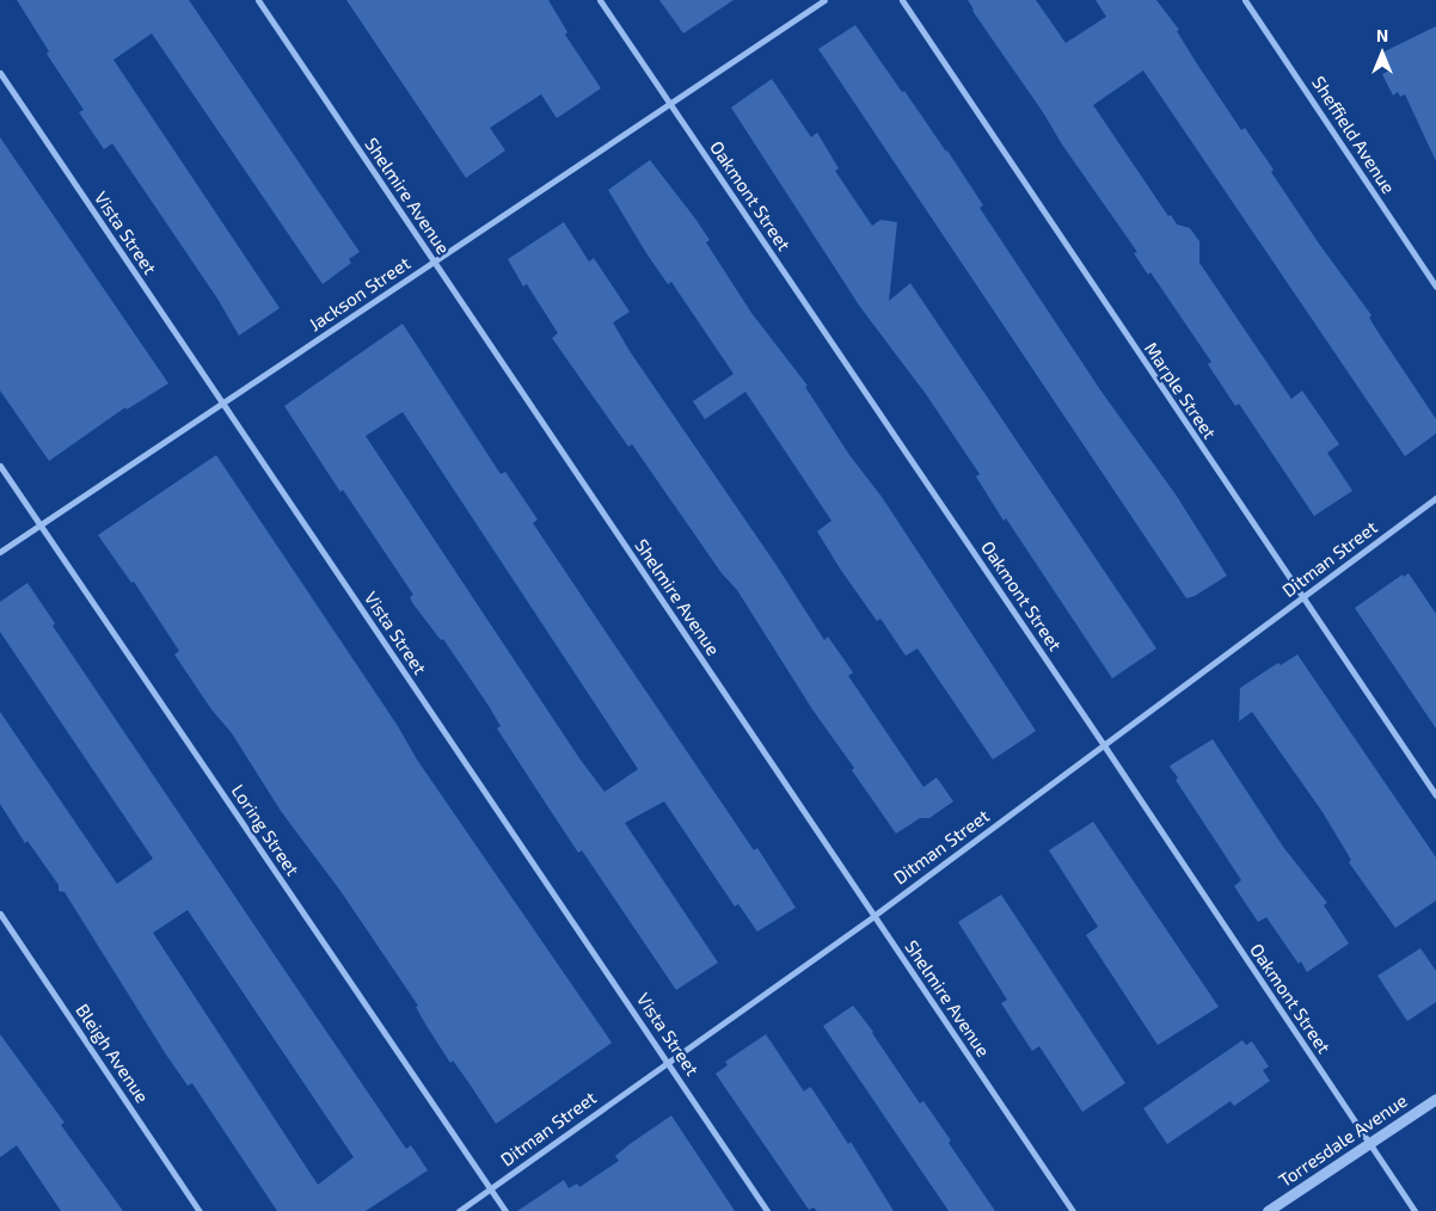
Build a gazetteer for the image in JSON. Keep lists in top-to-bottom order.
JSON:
{
  "streets": {
    "street": [
      "Sheffield Avenue",
      "Shelmire Avenue",
      "Oakmont Street",
      "Vista Street",
      "Jackson Street",
      "Marple Street",
      "Ditman Street",
      "Loring Street",
      "Bleigh Avenue",
      "Torresdale Avenue"
    ]
  },
  "crossings": [
    ["Shelmire Avenue", "Jackson Street"],
    ["Shelmire Avenue", "Ditman Street"],
    ["Oakmont Street", "Jackson Street"],
    ["Oakmont Street", "Ditman Street"],
    ["Oakmont Street", "Torresdale Avenue"],
    ["Vista Street", "Jackson Street"],
    ["Vista Street", "Ditman Street"],
    ["Jackson Street", "Loring Street"],
    ["Marple Street", "Ditman Street"],
    ["Ditman Street", "Loring Street"]
  ],
  "north": "top"
}
